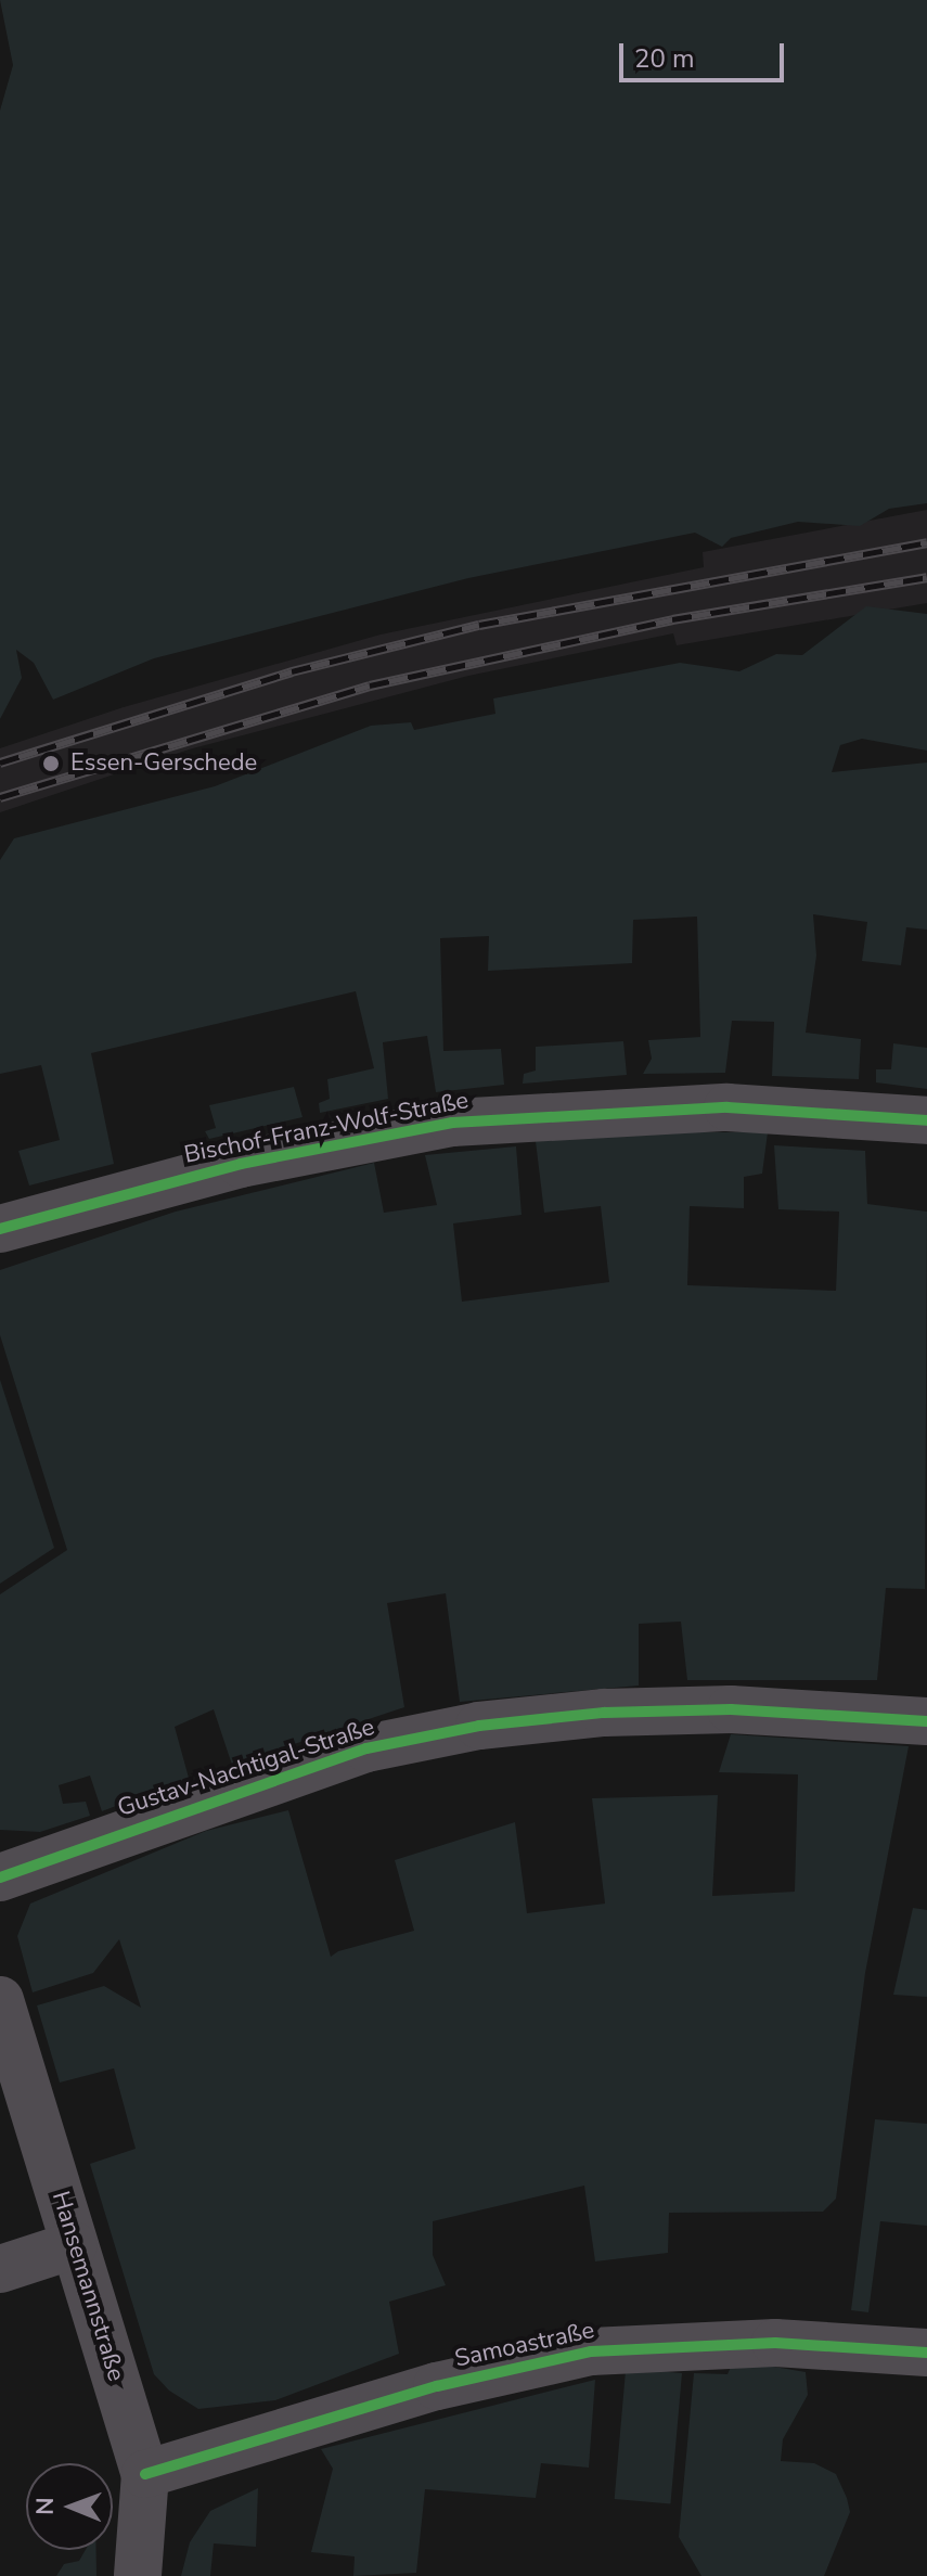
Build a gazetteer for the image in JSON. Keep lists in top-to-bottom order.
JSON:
{
  "streets": {
    "street": [
      "Bischof-Franz-Wolf-Straße",
      "Gustav-Nachtigal-Straße",
      "Hansemannstraße",
      "Samoastraße"
    ]
  },
  "crossings": [
    ["Hansemannstraße", "Samoastraße"]
  ],
  "places": ["Essen-Gerschede"],
  "scale_bar": "20 m",
  "north": "left"
}
